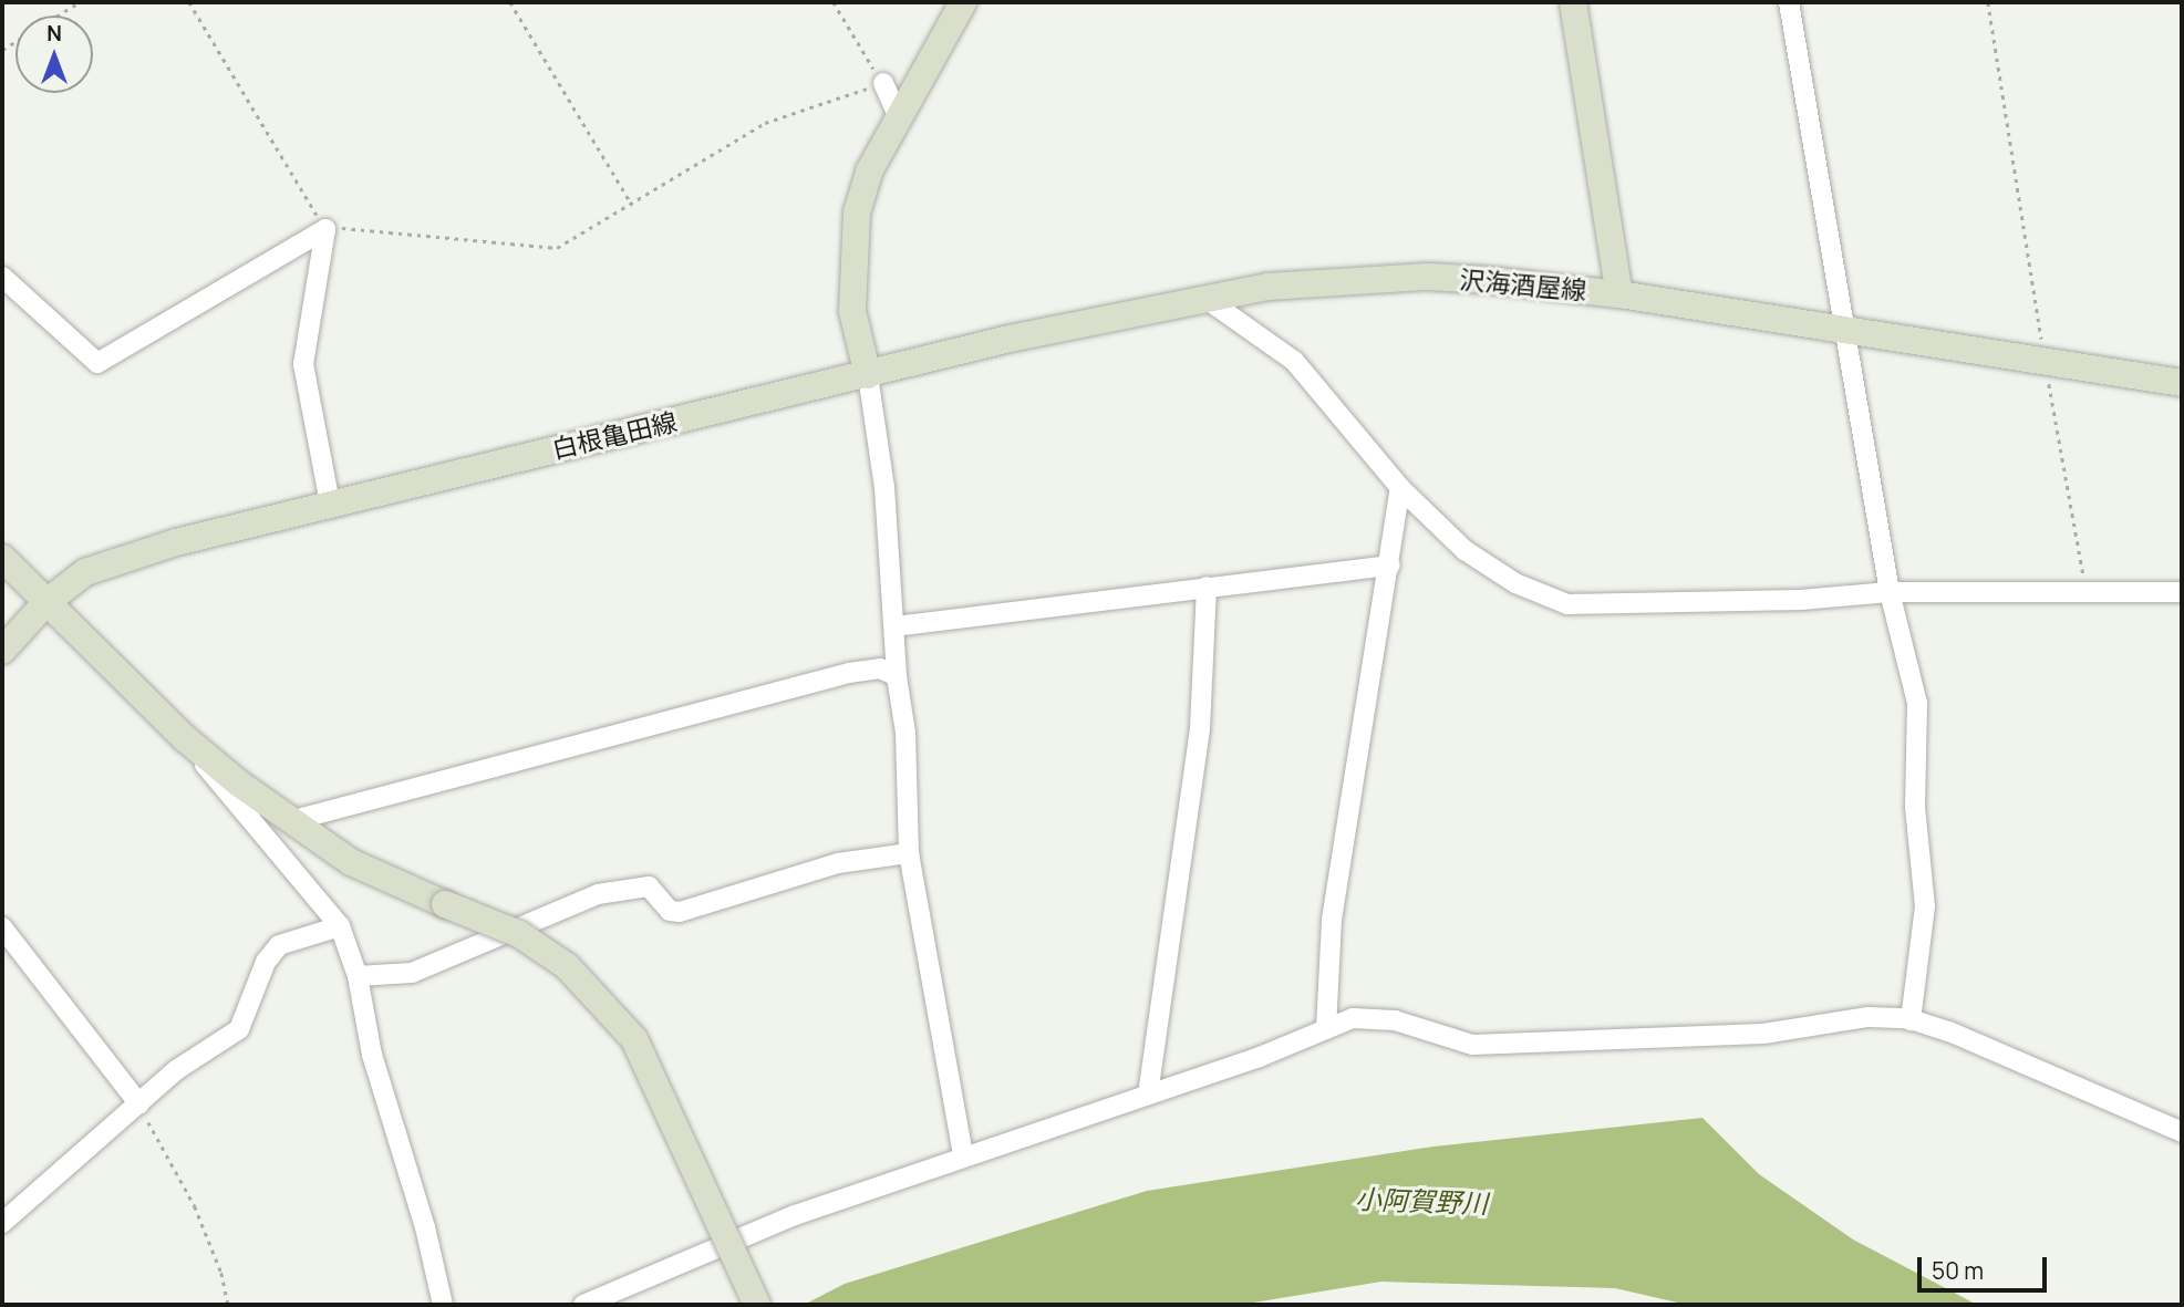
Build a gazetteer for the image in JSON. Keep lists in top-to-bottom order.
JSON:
{
  "streets": {
    "main road": ["沢海酒屋線", "白根亀田線"]
  },
  "crossings": [
    ["沢海酒屋線", "白根亀田線"]
  ],
  "water": ["小阿賀野川"],
  "scale_bar": "50 m",
  "north": "top"
}
